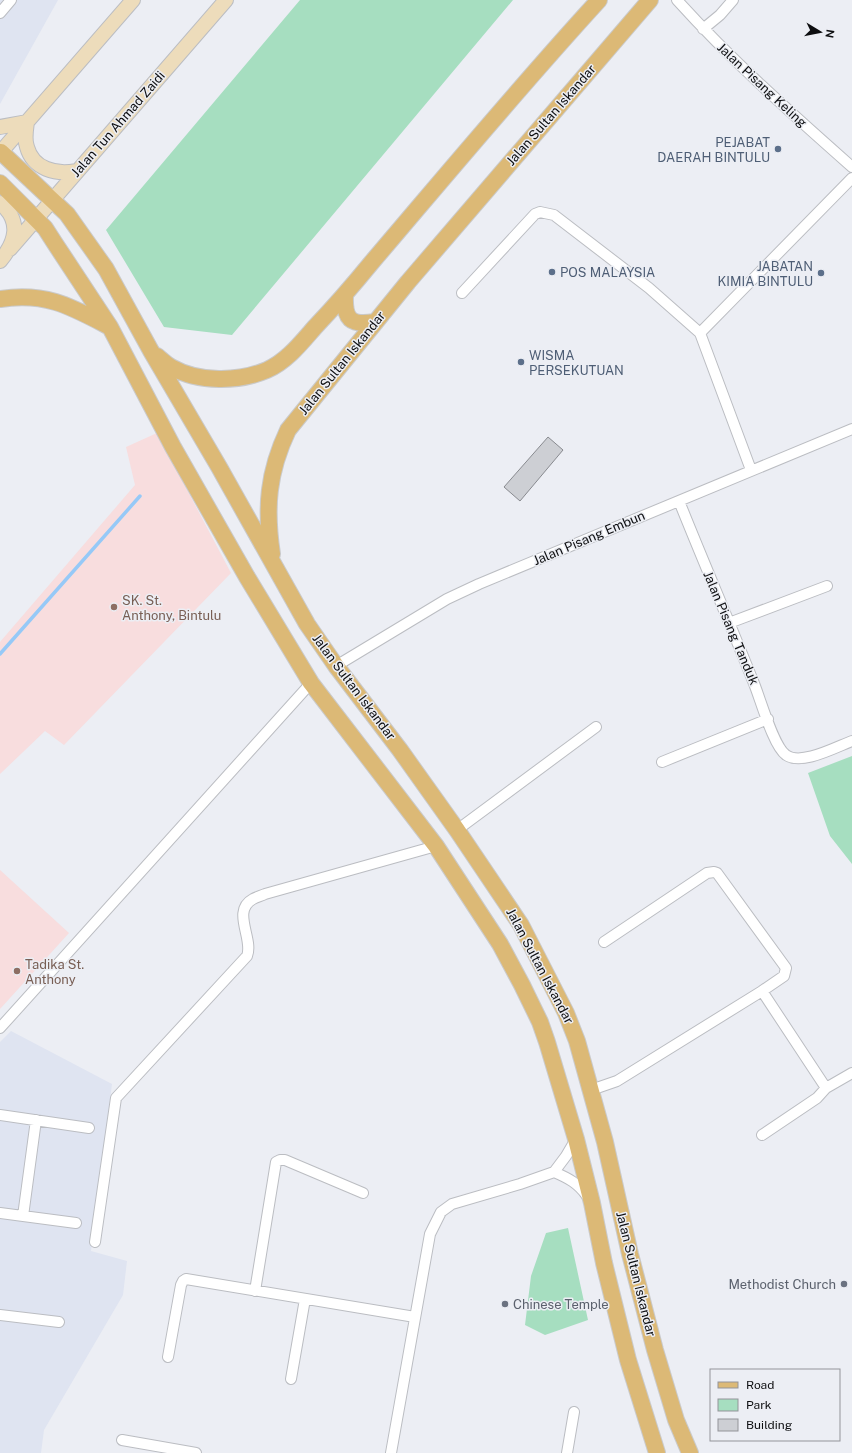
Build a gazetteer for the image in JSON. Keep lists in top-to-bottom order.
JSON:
{
  "streets": {
    "main road": ["Jalan Sultan Iskandar", "Jalan Tun Ahmad Zaidi"],
    "street": ["Jalan Pisang Keling", "Jalan Pisang Embun", "Jalan Pisang Tanduk"]
  },
  "crossings": [
    ["Jalan Sultan Iskandar", "Jalan Tun Ahmad Zaidi"],
    ["Jalan Sultan Iskandar", "Jalan Pisang Embun"],
    ["Jalan Pisang Embun", "Jalan Pisang Tanduk"]
  ],
  "places": [
    "PEJABAT DAERAH BINTULU",
    "POS MALAYSIA",
    "JABATAN KIMIA BINTULU",
    "WISMA PERSEKUTUAN",
    "SK. St. Anthony, Bintulu",
    "Tadika St. Anthony",
    "Methodist Church",
    "Chinese Temple"
  ],
  "legend": ["Road", "Park", "Building"],
  "north": "right"
}
